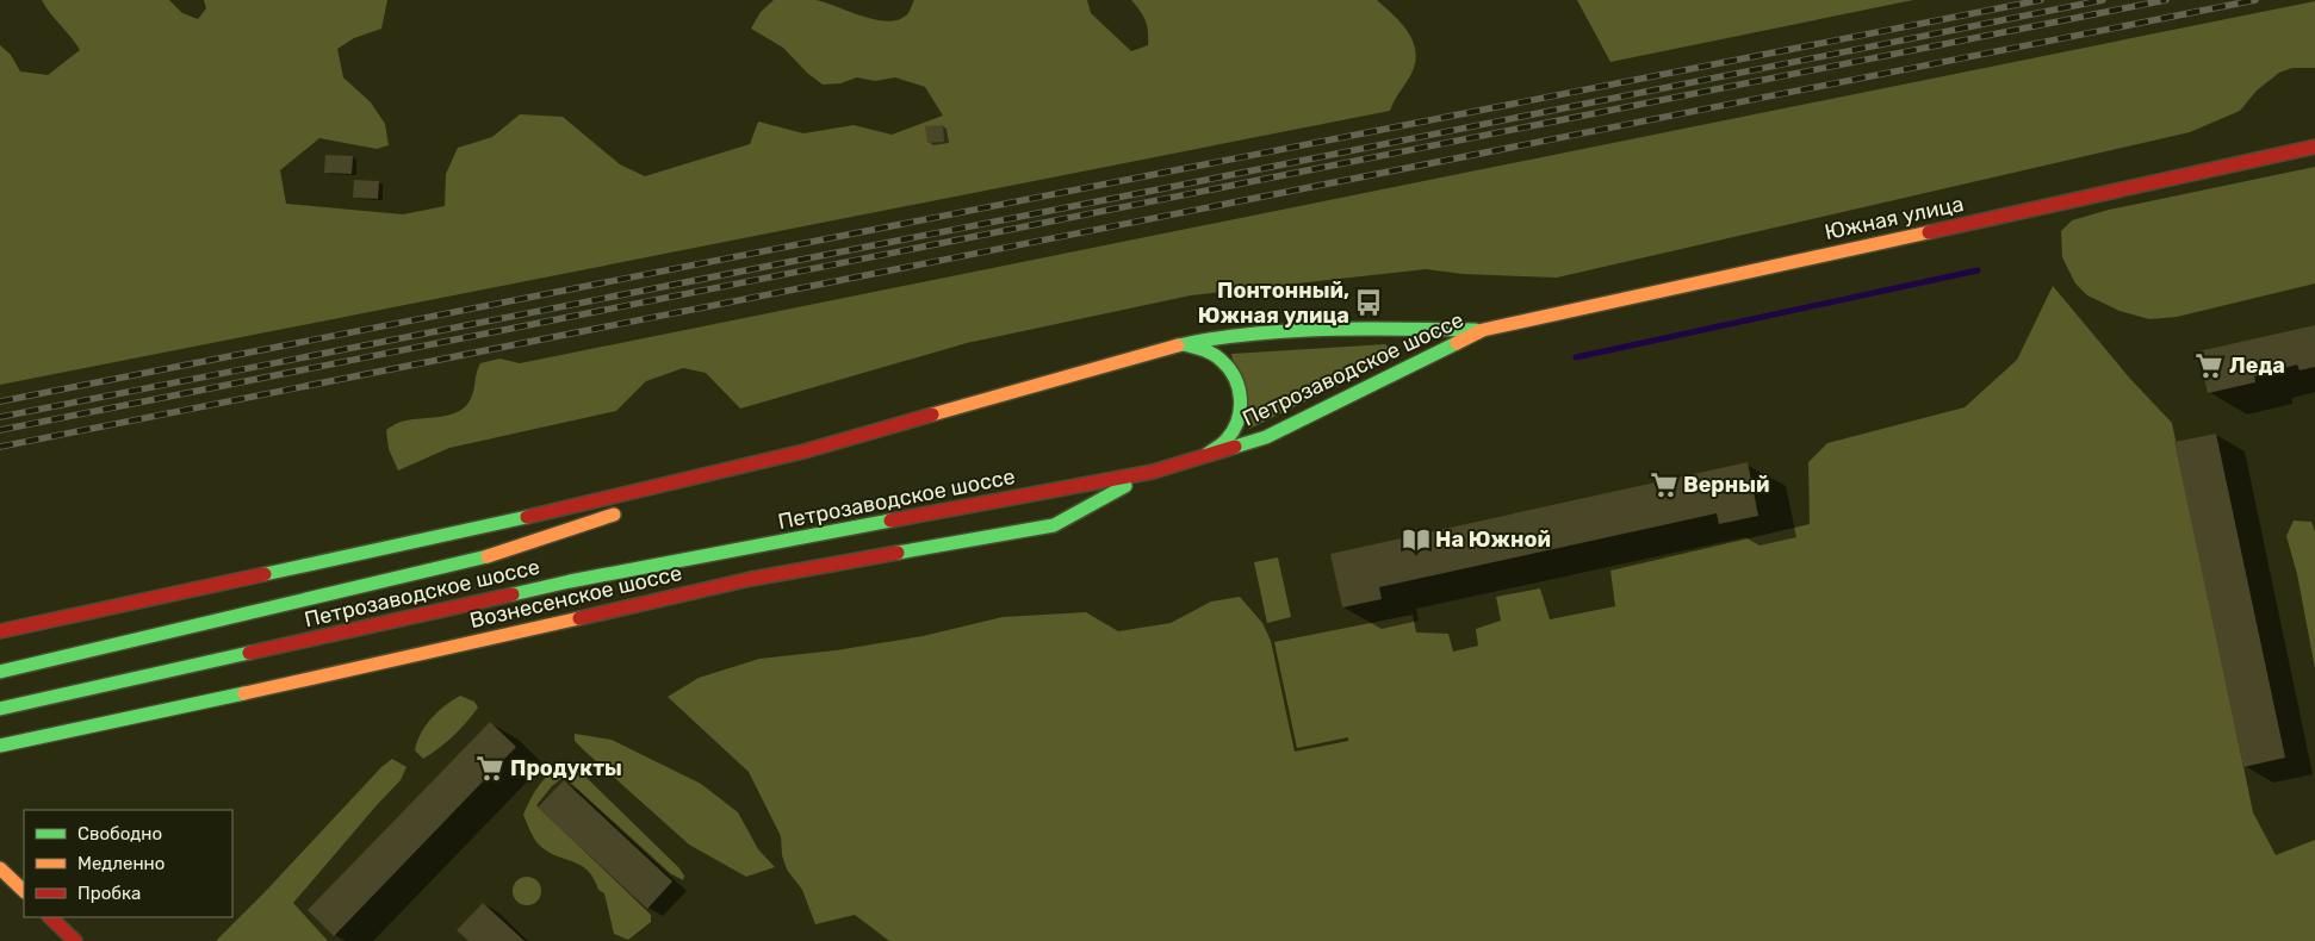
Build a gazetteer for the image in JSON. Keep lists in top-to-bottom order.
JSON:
{
  "streets": {
    "main road": ["Южная улица", "Петрозаводское шоссе", "Вознесенское шоссе"]
  },
  "crossings": [
    ["Южная улица", "Петрозаводское шоссе"],
    ["Петрозаводское шоссе", "Вознесенское шоссе"]
  ],
  "places": {
    "bus stop": ["Понтонный, Южная улица"],
    "supermarket": ["Леда", "Верный", "Продукты"],
    "library": ["На Южной"]
  },
  "legend": ["Свободно", "Медленно", "Пробка"]
}
